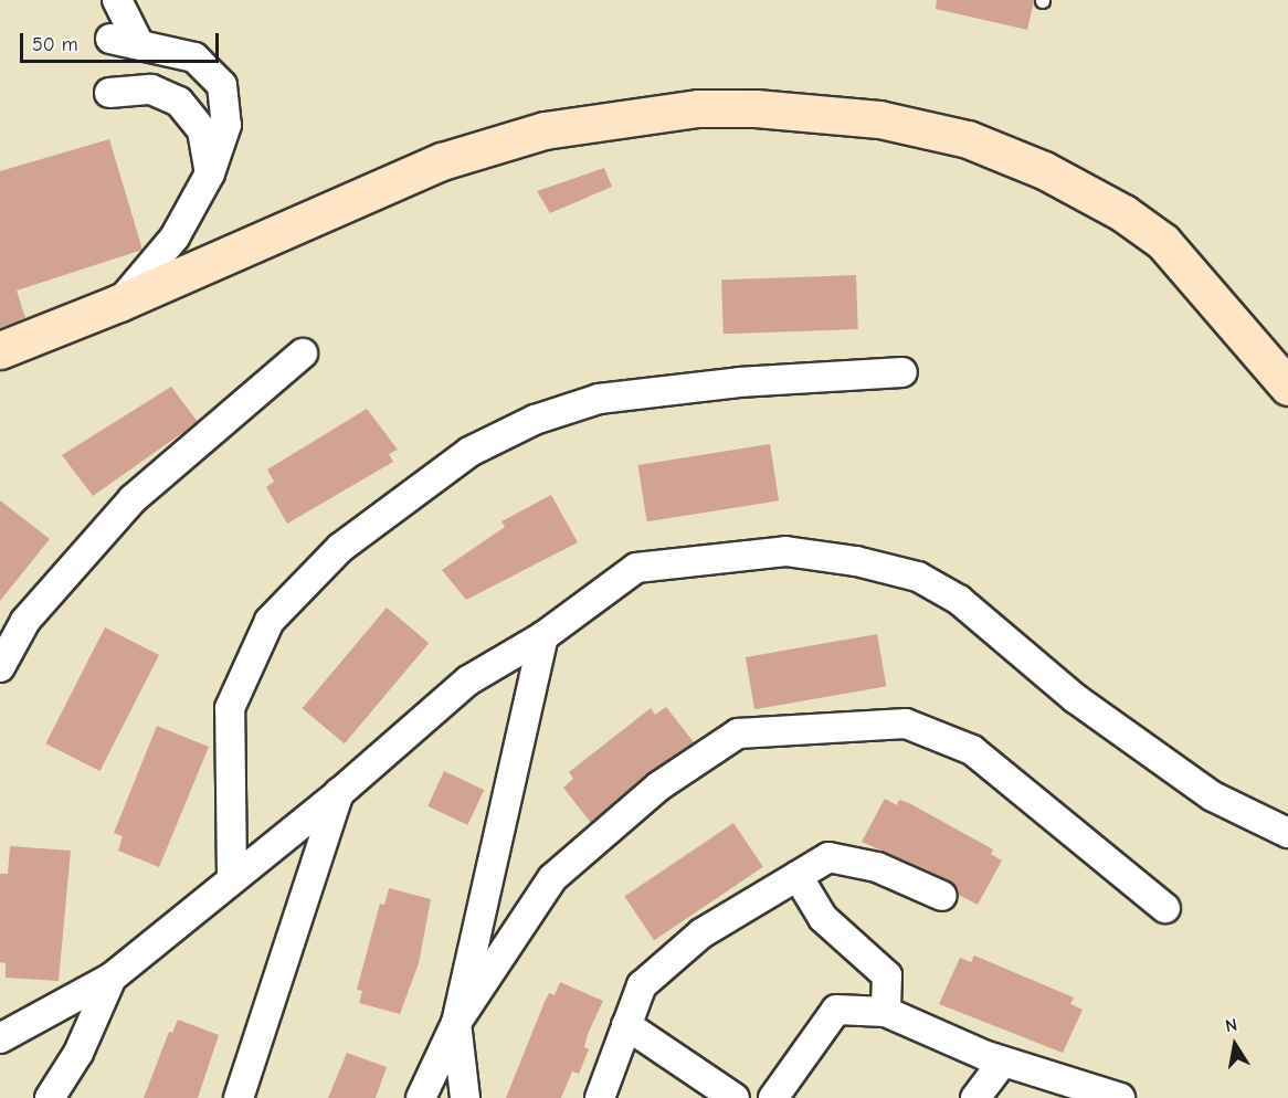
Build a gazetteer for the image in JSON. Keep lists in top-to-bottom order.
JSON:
{
  "scale_bar": "50 m",
  "north": "top"
}
